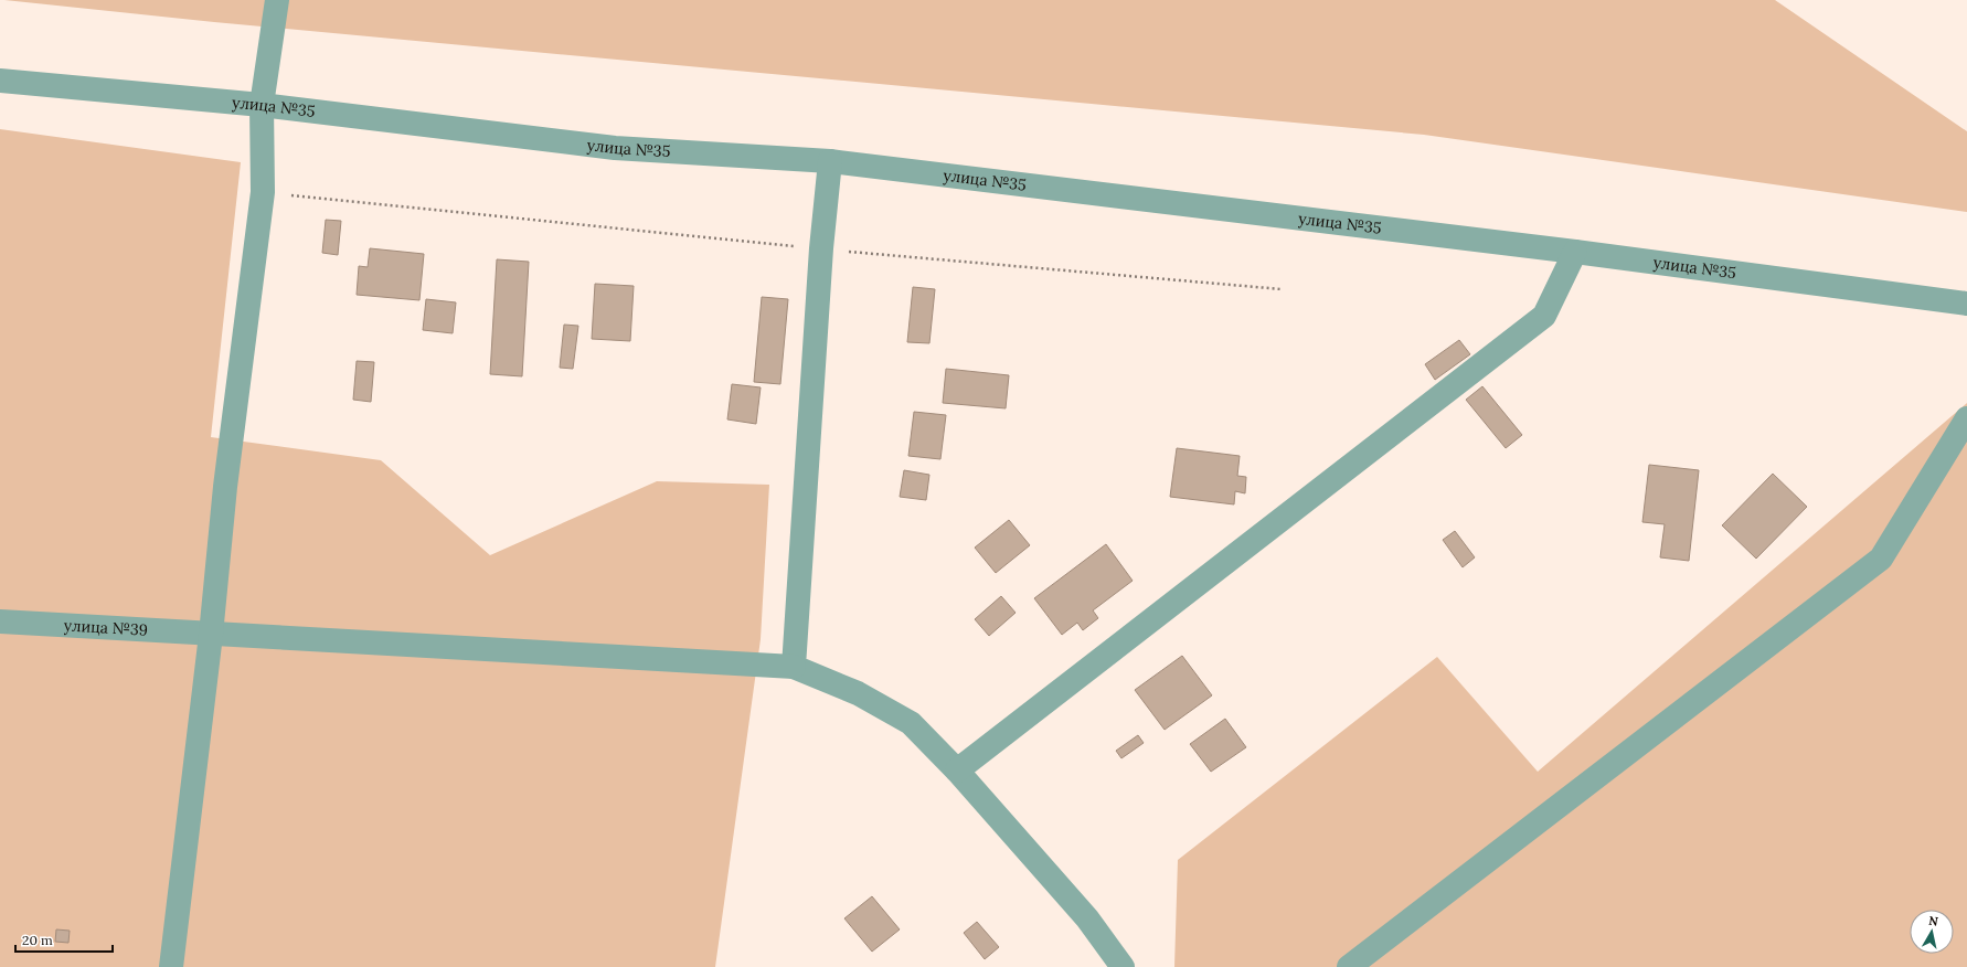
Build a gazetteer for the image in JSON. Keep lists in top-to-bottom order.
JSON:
{
  "streets": {
    "street": ["улица №35", "улица №39"]
  },
  "scale_bar": "20 m",
  "north": "top"
}
